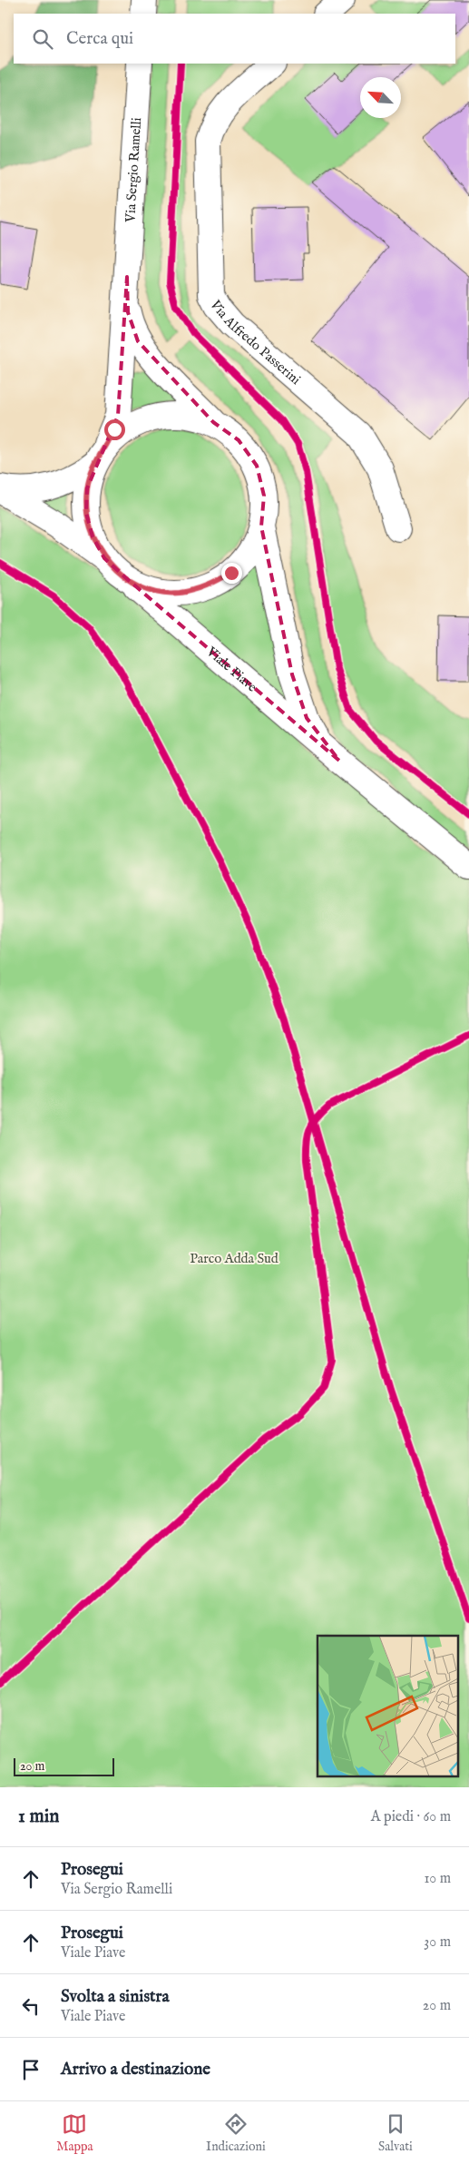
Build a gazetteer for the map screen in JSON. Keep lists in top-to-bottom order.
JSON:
{
  "streets": {
    "street": ["Via Sergio Ramelli", "Via Alfredo Passerini", "Viale Piave"]
  },
  "crossings": [
    ["Via Sergio Ramelli", "Viale Piave"]
  ],
  "parks": ["Parco Adda Sud"],
  "scale_bar": "20 m",
  "north": "top left",
  "page": {
    "search": "Cerca qui",
    "scale": "20 m",
    "heading": ["1 min", "A piedi · 60 m"],
    "list": [
      ["Prosegui", "Via Sergio Ramelli", "10 m"],
      ["Prosegui", "Viale Piave", "30 m"],
      ["Svolta a sinistra", "Viale Piave", "20 m"],
      "Arrivo a destinazione"
    ],
    "nav": ["Mappa", "Indicazioni", "Salvati"]
  }
}
